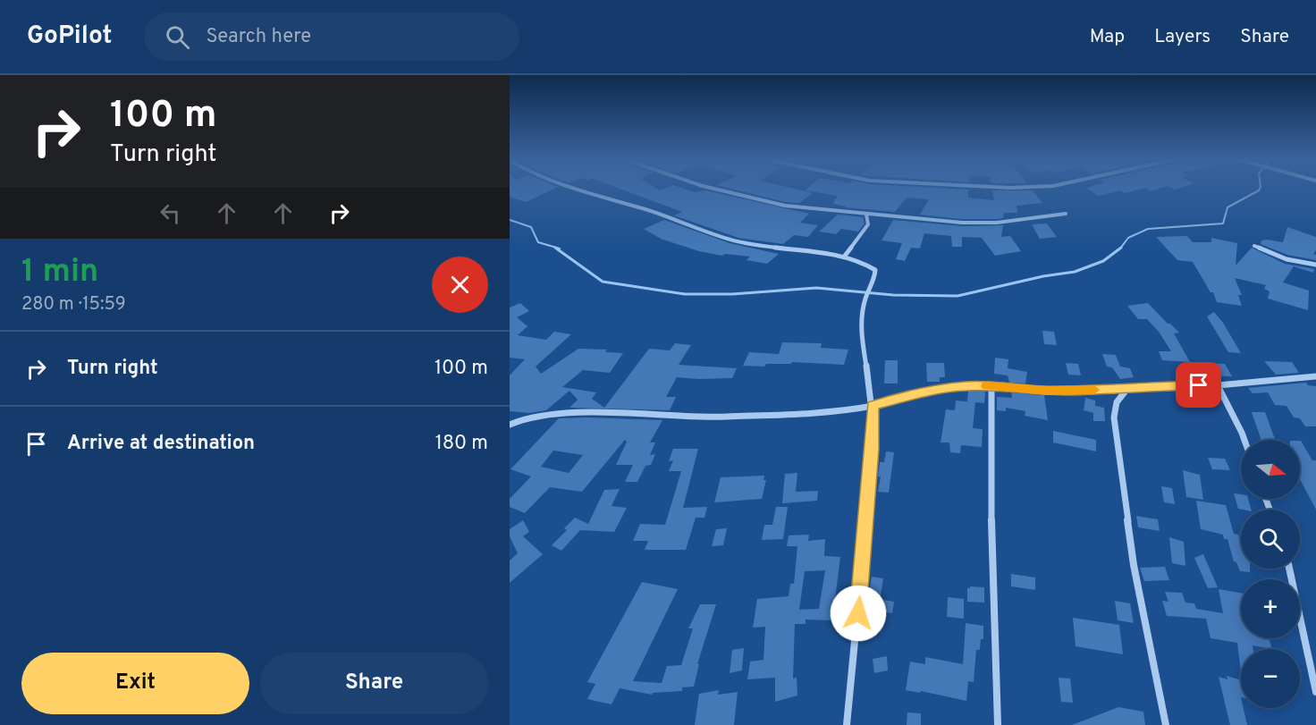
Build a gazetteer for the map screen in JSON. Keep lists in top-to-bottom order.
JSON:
{
  "north": "right",
  "page": {
    "header": "GoPilot",
    "search": "Search here",
    "nav": ["Map", "Layers", "Share"],
    "turn": ["100 m", "Turn right"],
    "heading": ["1 min", "280 m · 15:59"],
    "list": [
      {
        "name": "Turn right",
        "value": "100 m"
      },
      {
        "name": "Arrive at destination",
        "value": "180 m"
      }
    ],
    "map_buttons": ["+", "−"],
    "buttons": ["Exit", "Share"]
  }
}
